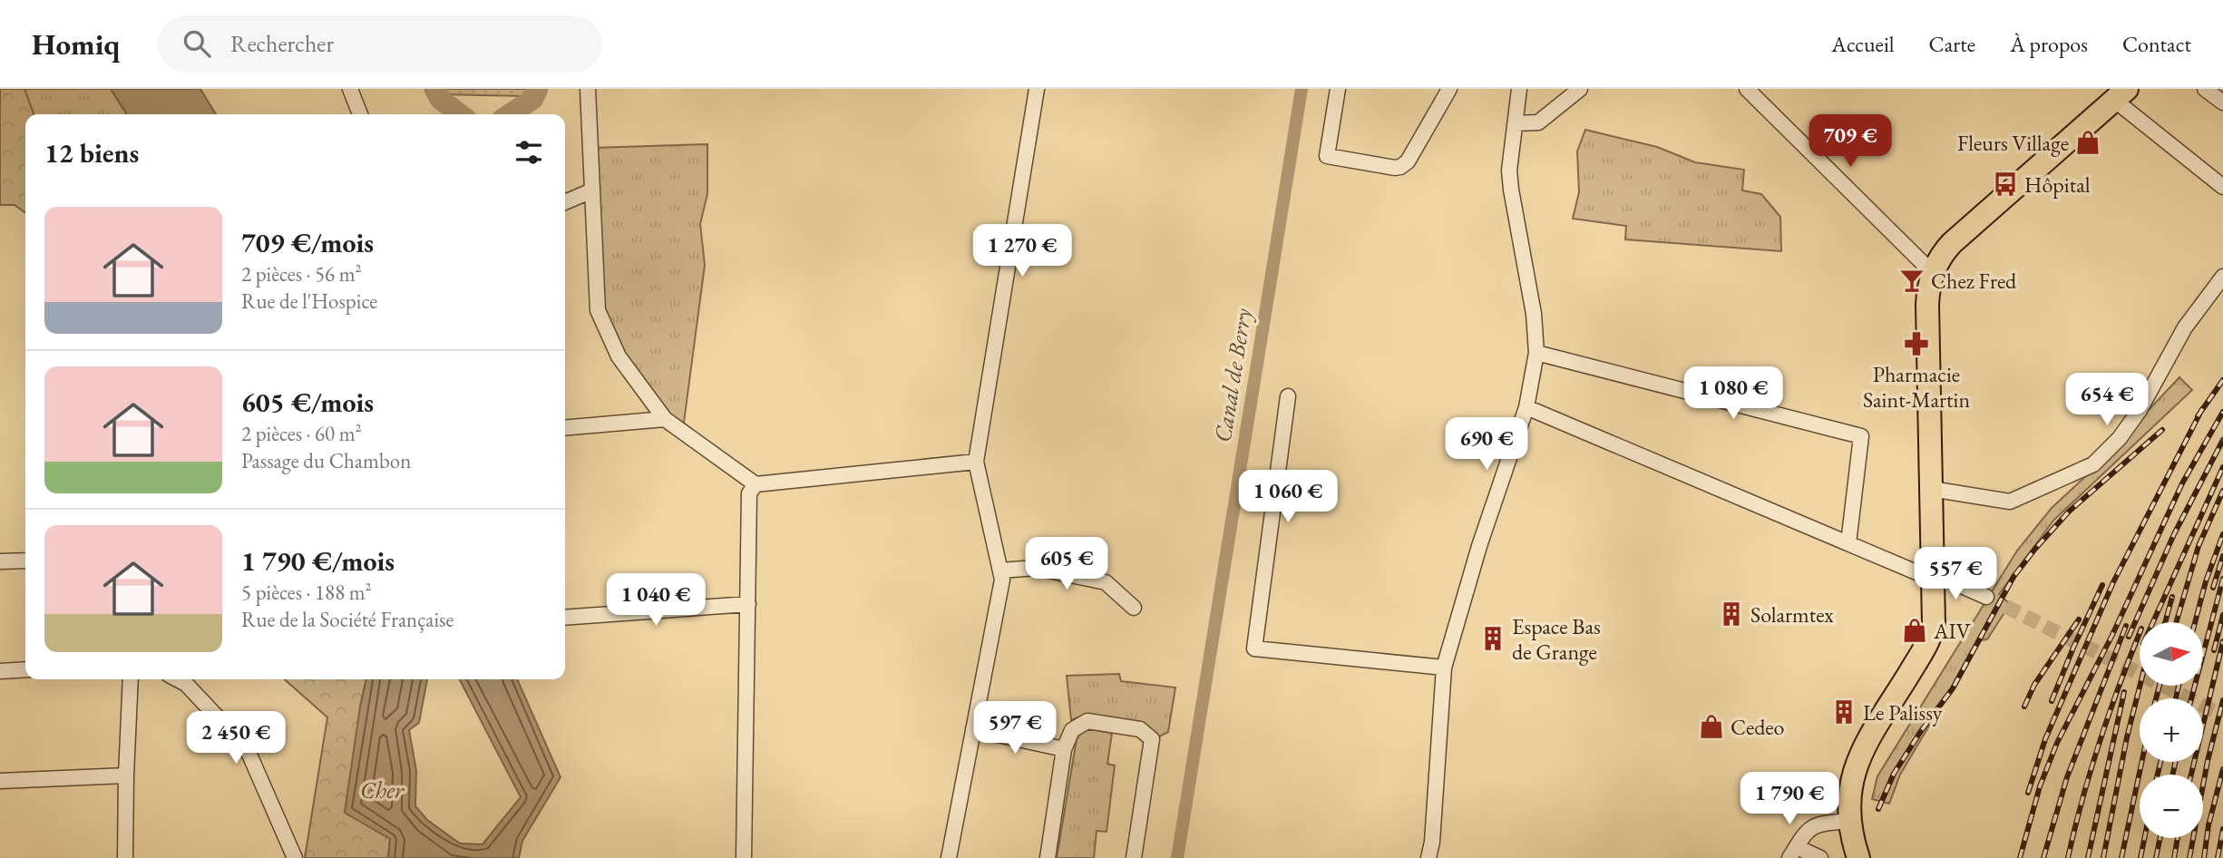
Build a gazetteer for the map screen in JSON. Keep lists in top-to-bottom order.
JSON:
{
  "water": ["Canal de Berry", "Cher"],
  "places": {
    "shop": ["Fleurs Village", "AIV", "Cedeo"],
    "bus stop": ["Hôpital"],
    "bar": ["Chez Fred"],
    "pharmacy": ["Pharmacie Saint-Martin"],
    "building": ["Solarmtex", "Espace Bas de Grange", "Le Palissy"]
  },
  "north": "right",
  "page": {
    "header": "Homiq",
    "search": "Rechercher",
    "nav": [
      "Accueil",
      "Carte",
      "À propos",
      "Contact"
    ],
    "price": [
      "709 €",
      "1 270 €",
      "1 080 €",
      "654 €",
      "690 €",
      "1 060 €",
      "605 €",
      "557 €",
      "1 040 €",
      "597 €",
      "2 450 €",
      "1 790 €"
    ],
    "heading": "12 biens",
    "list": [
      {
        "name": "709 €/mois",
        "note": "2 pièces · 56 m² · Rue de l'Hospice"
      },
      {
        "name": "605 €/mois",
        "note": "2 pièces · 60 m² · Passage du Chambon"
      },
      {
        "name": "1 790 €/mois",
        "note": "5 pièces · 188 m² · Rue de la Société Française"
      }
    ],
    "map_buttons": ["+", "−"]
  }
}
